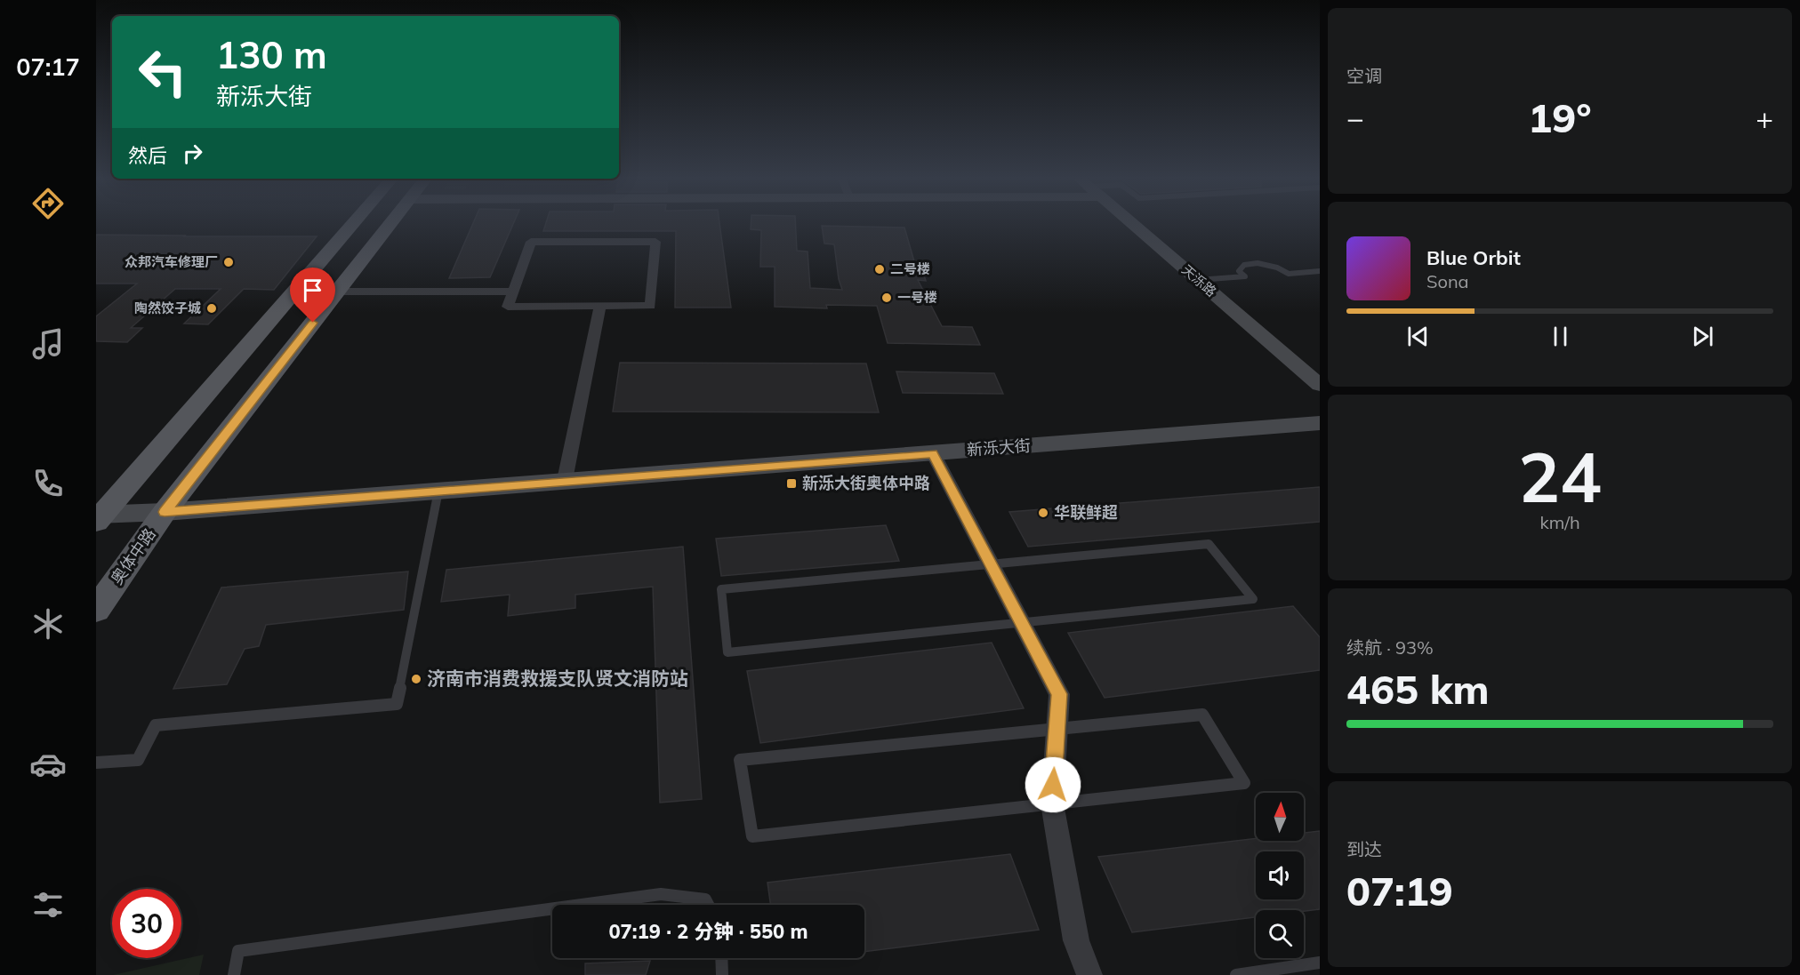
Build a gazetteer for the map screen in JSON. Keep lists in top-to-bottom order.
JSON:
{
  "streets": {
    "main road": ["奥体中路"],
    "street": ["天泺路", "新泺大街"]
  },
  "crossings": [
    ["新泺大街", "奥体中路"]
  ],
  "places": {
    "other": [
      "众邦汽车修理厂",
      "二号楼",
      "一号楼",
      "陶然饺子城",
      "华联鲜超",
      "济南市消费救援支队贤文消防站"
    ],
    "transit": ["新泺大街奥体中路"]
  },
  "north": "top",
  "page": {
    "tabs": "07:17",
    "tile": [
      "空调",
      ["24", "km/h"],
      ["续航 · 93%", "465 km"],
      ["到达", "07:19"]
    ],
    "turn": ["130 m", "新泺大街"],
    "heat": ["−", "19°", "+"],
    "then": "然后",
    "song": ["Blue Orbit", "Sona"],
    "limit": "30",
    "trip": "07:19 · 2 分钟 · 550 m"
  }
}
